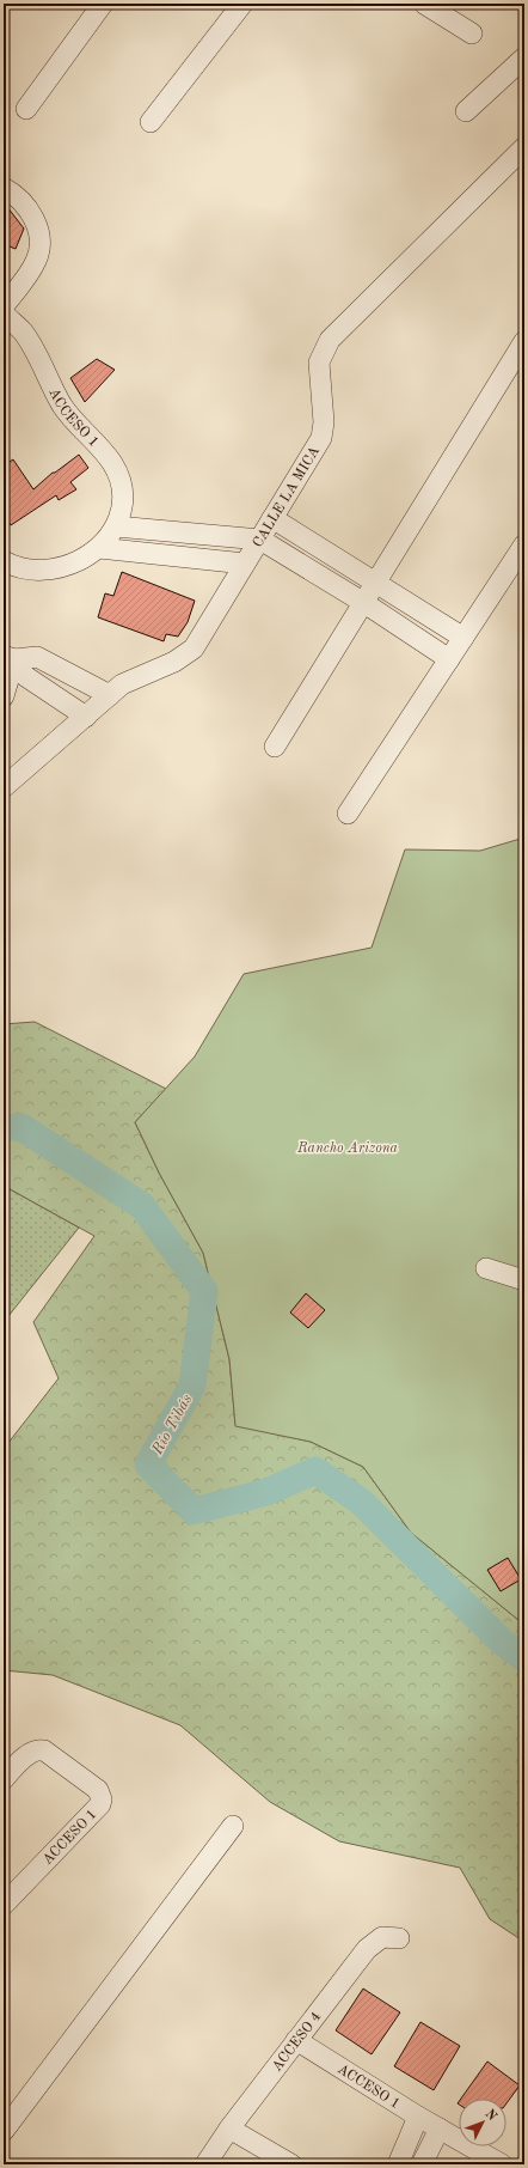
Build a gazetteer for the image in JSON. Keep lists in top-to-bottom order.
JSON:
{
  "streets": {
    "street": ["ACCESO 1", "CALLE LA MICA", "ACCESO 4"]
  },
  "crossings": [
    ["ACCESO 1", "ACCESO 4"]
  ],
  "water": ["Río Tibás"],
  "parks": ["Rancho Arizona"],
  "north": "top right"
}
